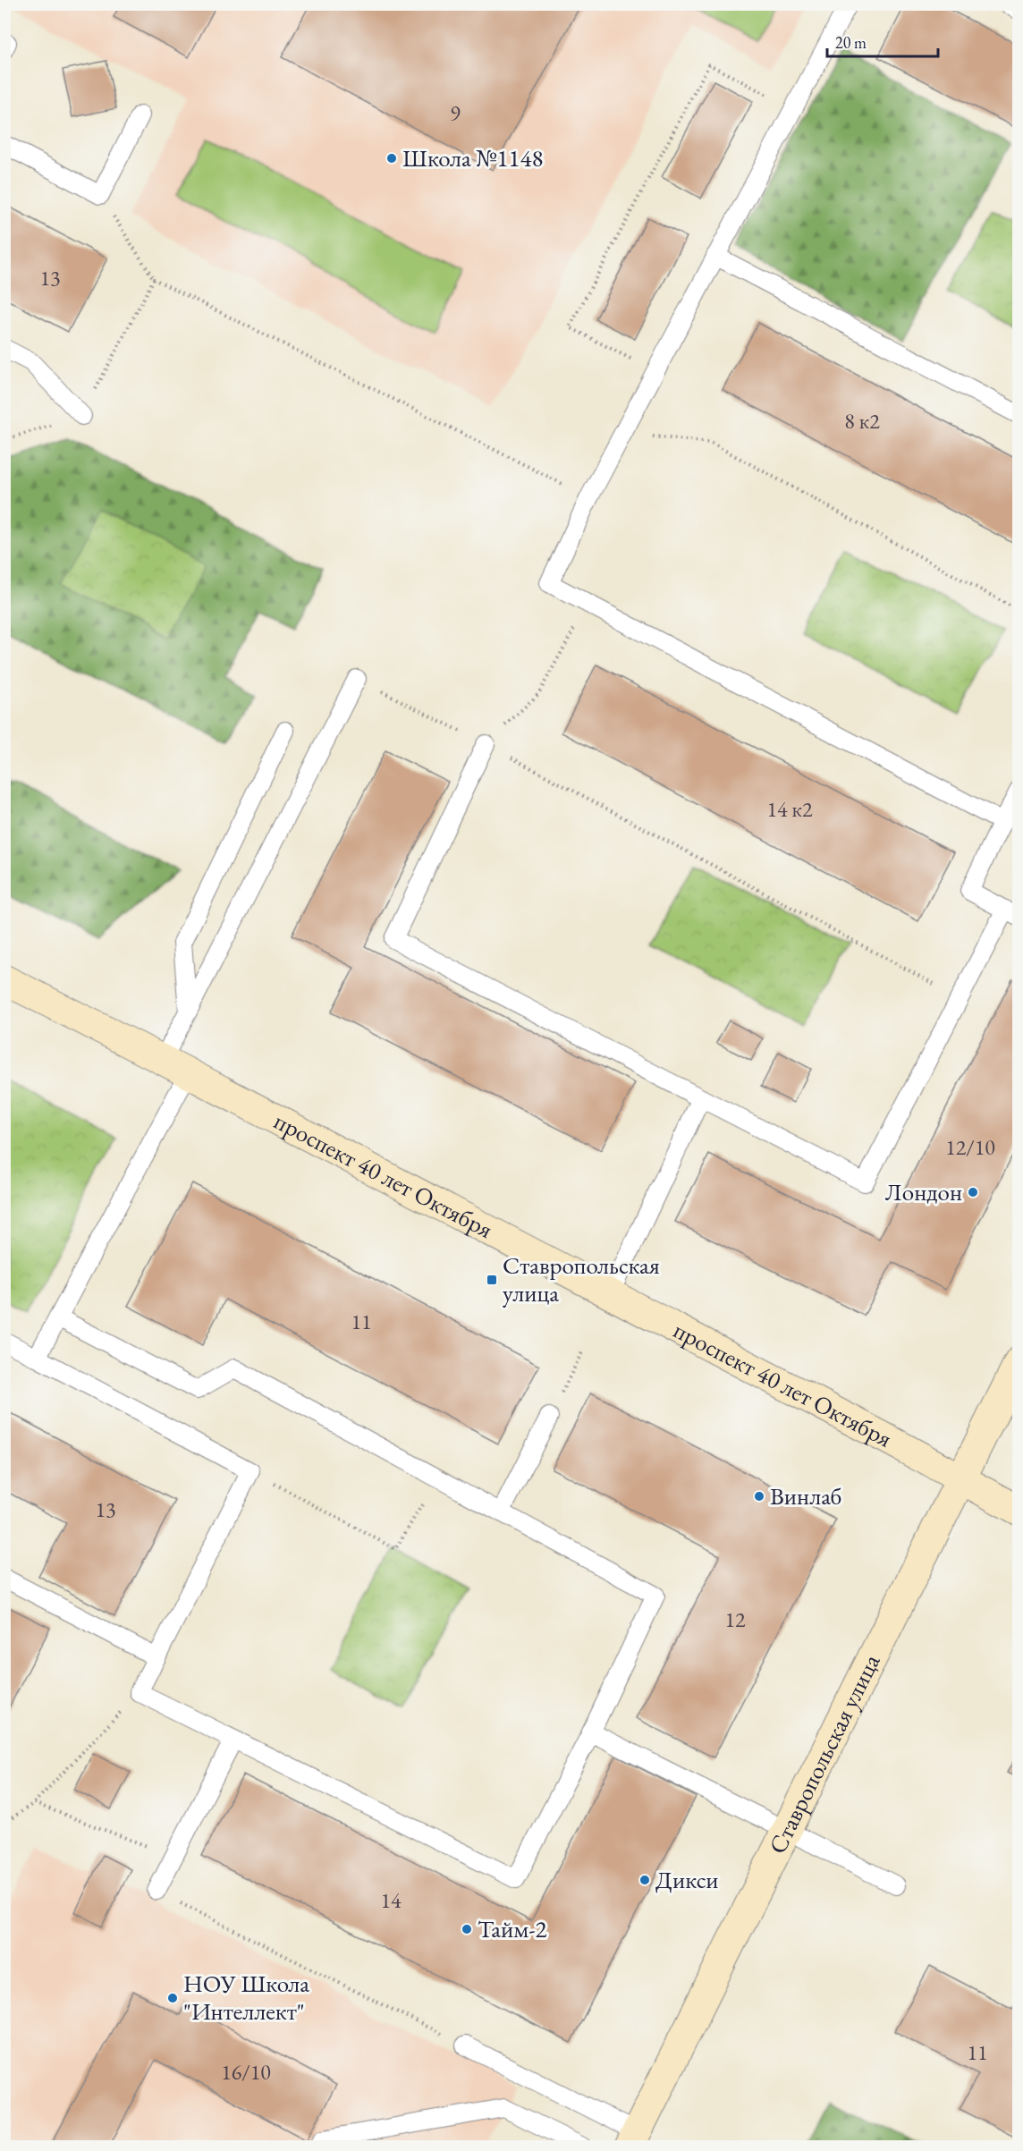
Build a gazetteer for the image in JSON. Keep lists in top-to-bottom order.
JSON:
{
  "streets": {
    "street": ["проспект 40 лет Октября", "Ставропольская улица"]
  },
  "crossings": [
    ["проспект 40 лет Октября", "Ставропольская улица"]
  ],
  "places": {
    "other": [
      "Школа №1148",
      "Лондон",
      "Винлаб",
      "Дикси",
      "Тайм-2",
      "НОУ Школа \"Интеллект\""
    ],
    "transit": ["Ставропольская улица"]
  },
  "house_numbers": [
    "9",
    "13",
    "8 к2",
    "14 к2",
    "12/10",
    "11",
    "13",
    "12",
    "14",
    "11",
    "16/10"
  ],
  "scale_bar": "20 m"
}
